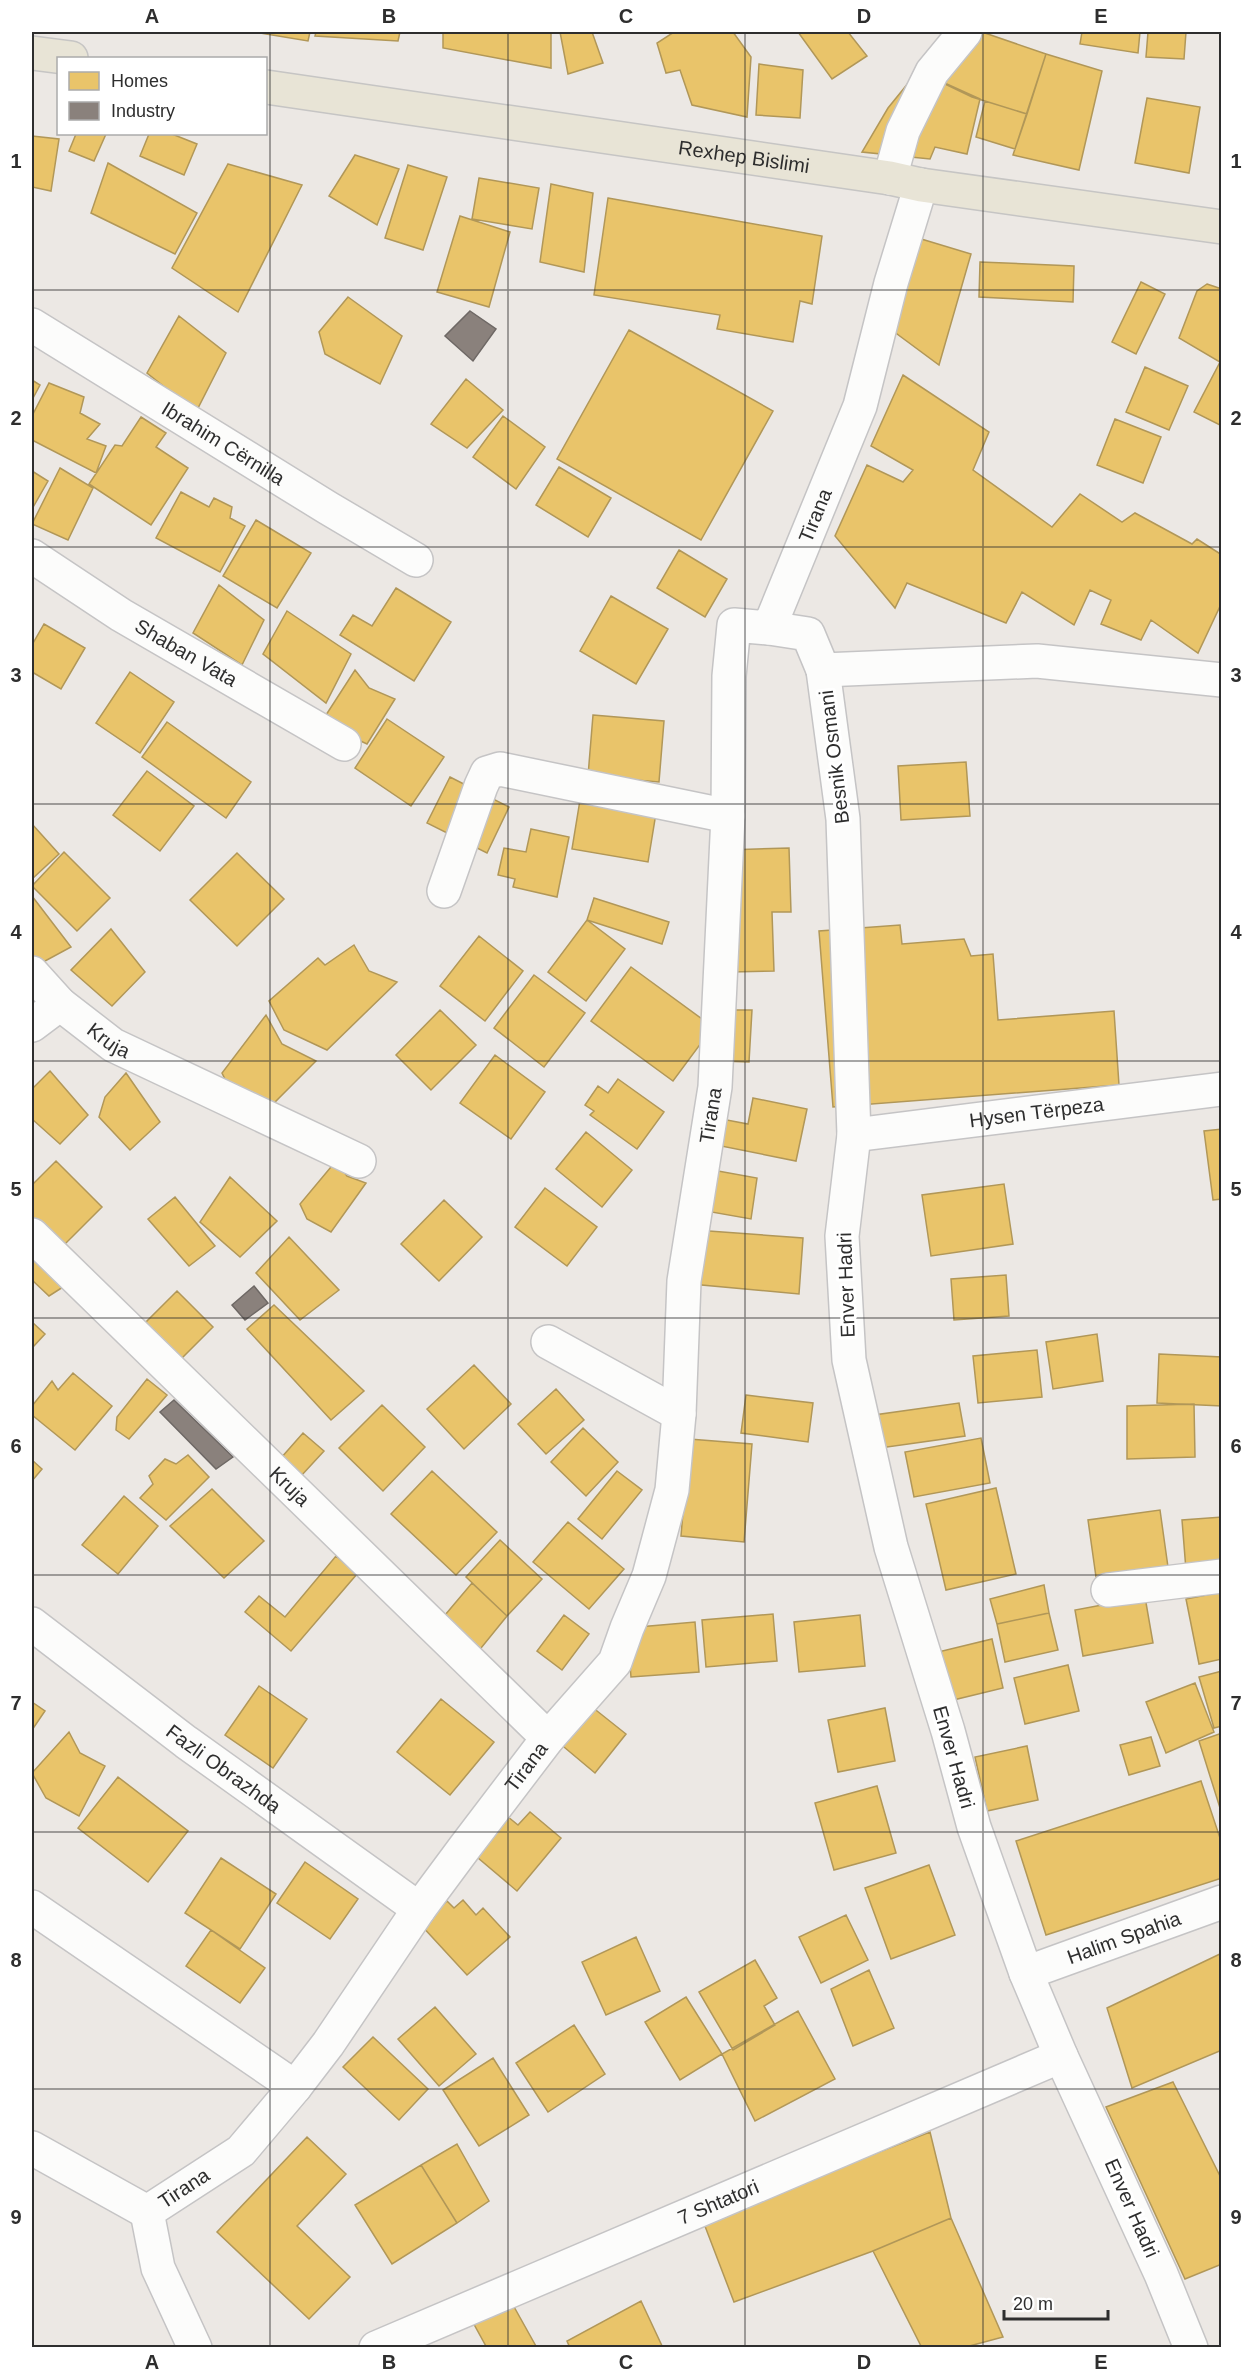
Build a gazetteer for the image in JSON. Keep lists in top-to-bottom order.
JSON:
{
  "streets": {
    "main road": ["Rexhep Bislimi"],
    "street": [
      "Ibrahim Cërnilla",
      "Tirana",
      "Shaban Vata",
      "Besnik Osmani",
      "Kruja",
      "Hysen Tërpeza",
      "Enver Hadri",
      "Fazli Obrazhda",
      "Halim Spahia",
      "7 Shtatori"
    ]
  },
  "crossings": [
    ["Rexhep Bislimi", "Tirana"],
    ["Tirana", "Kruja"],
    ["Tirana", "Fazli Obrazhda"],
    ["Besnik Osmani", "Hysen Tërpeza"],
    ["Besnik Osmani", "Enver Hadri"],
    ["Hysen Tërpeza", "Enver Hadri"],
    ["Enver Hadri", "Halim Spahia"],
    ["Enver Hadri", "7 Shtatori"]
  ],
  "legend": ["Homes", "Industry"],
  "scale_bar": "20 m",
  "grid": {
    "columns": [
      "A",
      "B",
      "C",
      "D",
      "E"
    ],
    "rows": [
      "1",
      "2",
      "3",
      "4",
      "5",
      "6",
      "7",
      "8",
      "9"
    ]
  }
}
